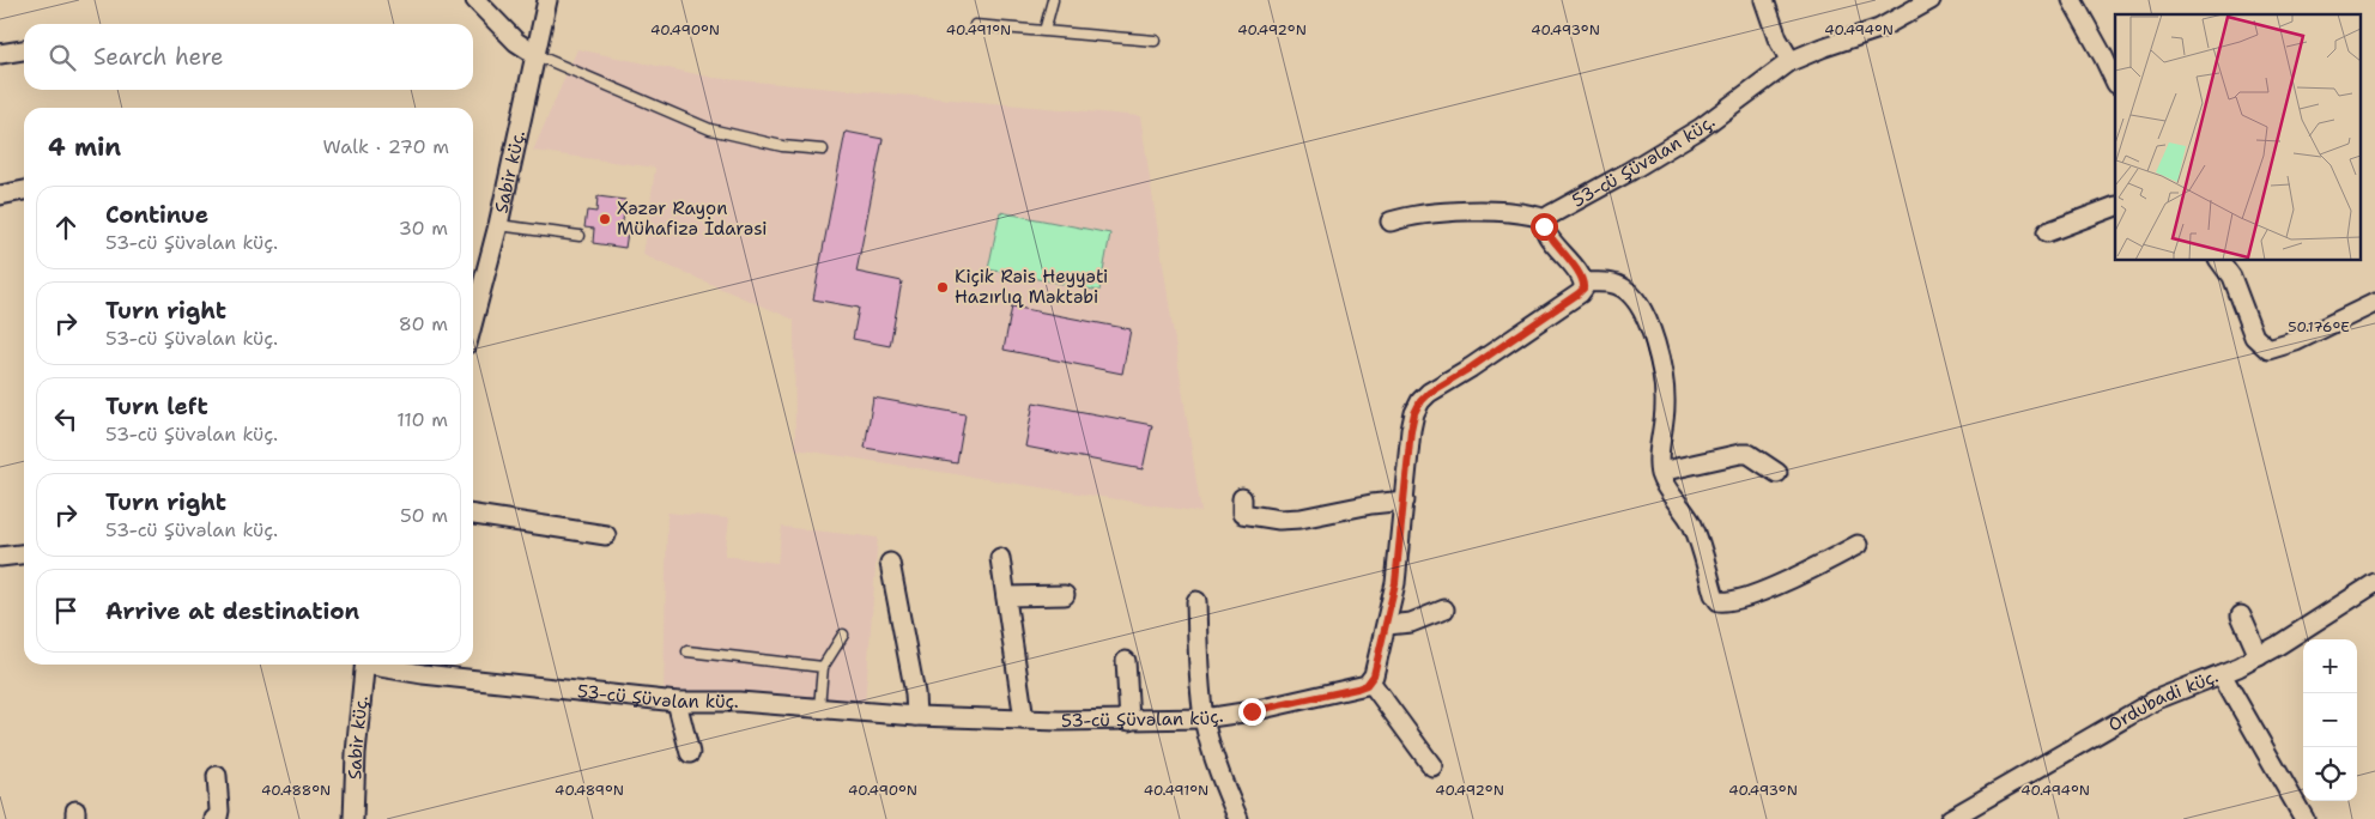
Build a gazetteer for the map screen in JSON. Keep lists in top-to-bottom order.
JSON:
{
  "streets": {
    "street": ["53-cü Şüvəlan küç.", "Sabir küç.", "Ordubadi küç."]
  },
  "places": ["Xəzər Rayon Mühafizə İdarəsi", "Kiçik Rəis Heyyəti Hazırlıq Məktəbi"],
  "page": {
    "search": "Search here",
    "heading": ["4 min", "Walk · 270 m"],
    "list": [
      ["Continue", "53-cü Şüvəlan küç.", "30 m"],
      ["Turn right", "53-cü Şüvəlan küç.", "80 m"],
      ["Turn left", "53-cü Şüvəlan küç.", "110 m"],
      ["Turn right", "53-cü Şüvəlan küç.", "50 m"],
      "Arrive at destination"
    ],
    "map_buttons": ["+", "−"]
  },
  "coordinates": [
    "40.490°N",
    "40.491°N",
    "40.492°N",
    "40.493°N",
    "40.494°N",
    "50.176°E",
    "40.488°N",
    "40.489°N"
  ]
}
